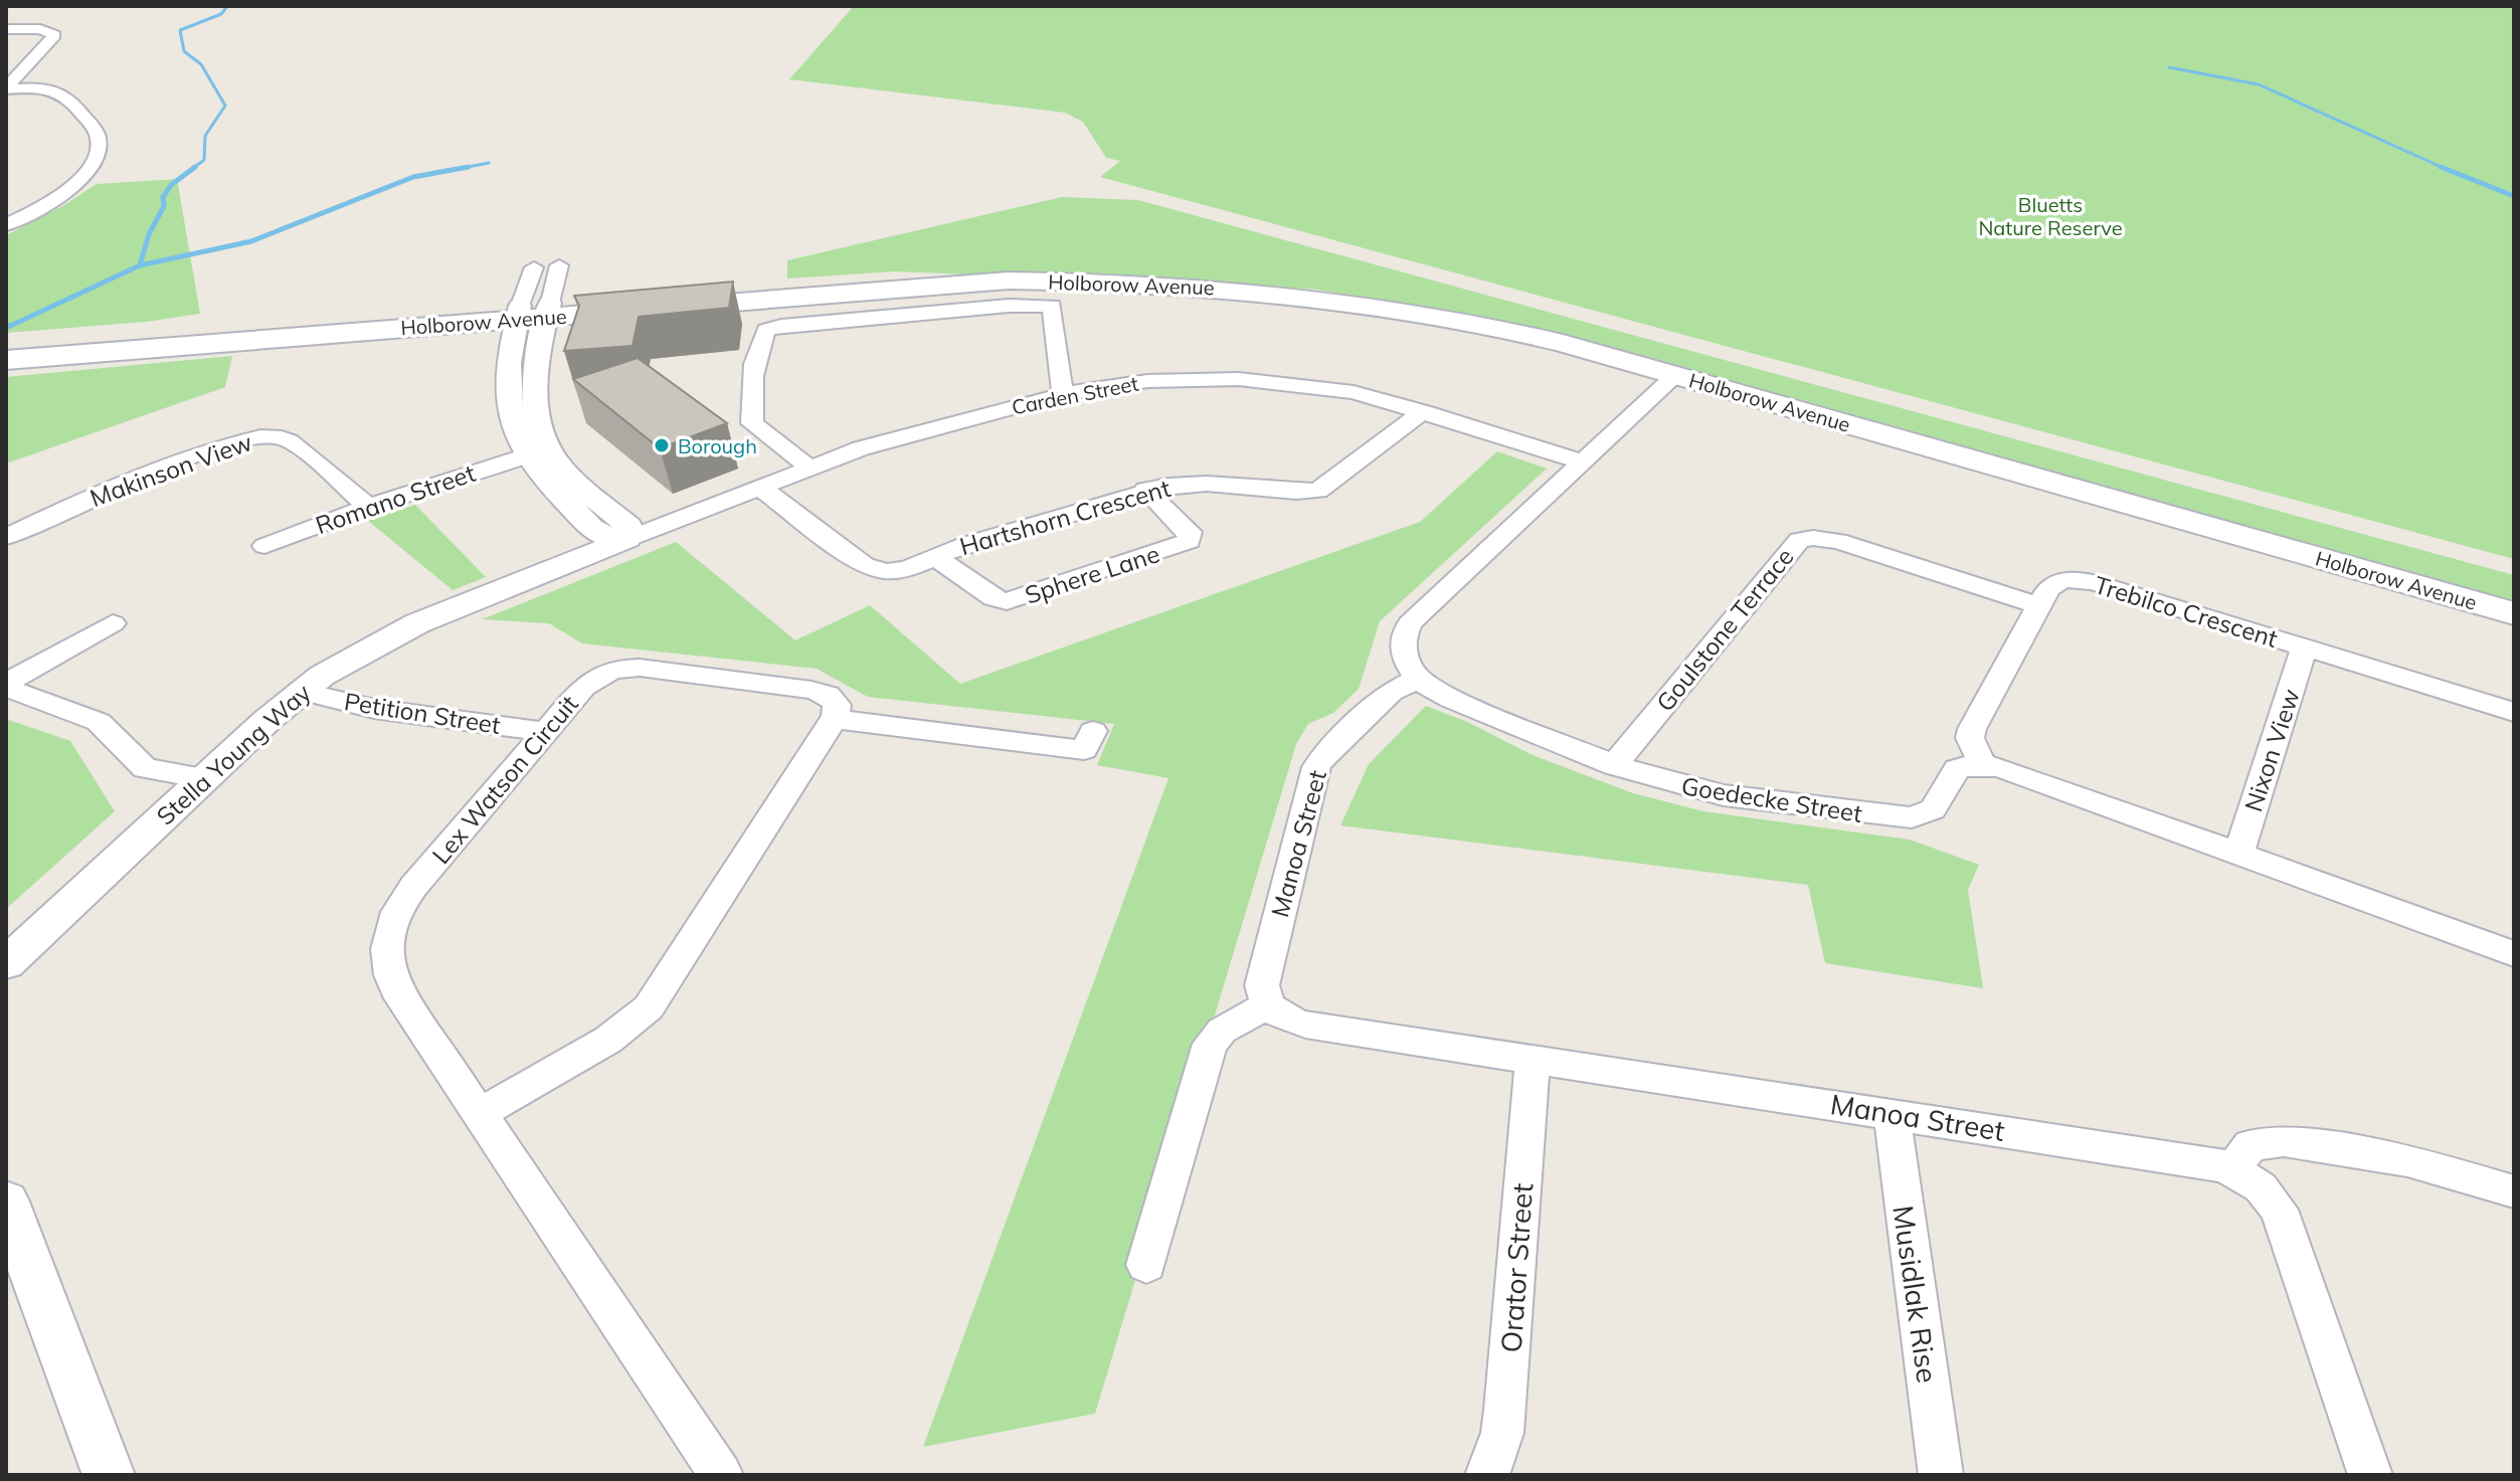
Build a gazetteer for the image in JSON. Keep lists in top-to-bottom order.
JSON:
{
  "streets": {
    "main road": ["Holborow Avenue"],
    "street": [
      "Carden Street",
      "Makinson View",
      "Romano Street",
      "Hartshorn Crescent",
      "Sphere Lane",
      "Trebilco Crescent",
      "Goulstone Terrace",
      "Petition Street",
      "Nixon View",
      "Stella Young Way",
      "Lex Watson Circuit",
      "Goedecke Street",
      "Manoa Street",
      "Orator Street",
      "Musidlak Rise"
    ]
  },
  "crossings": [
    ["Carden Street", "Hartshorn Crescent"],
    ["Carden Street", "Stella Young Way"],
    ["Makinson View", "Romano Street"],
    ["Hartshorn Crescent", "Sphere Lane"],
    ["Trebilco Crescent", "Goulstone Terrace"],
    ["Trebilco Crescent", "Nixon View"],
    ["Trebilco Crescent", "Goedecke Street"],
    ["Goulstone Terrace", "Goedecke Street"],
    ["Petition Street", "Stella Young Way"],
    ["Petition Street", "Lex Watson Circuit"],
    ["Goedecke Street", "Manoa Street"],
    ["Manoa Street", "Orator Street"],
    ["Manoa Street", "Musidlak Rise"]
  ],
  "parks": ["Bluetts Nature Reserve"],
  "places": ["Borough"]
}
